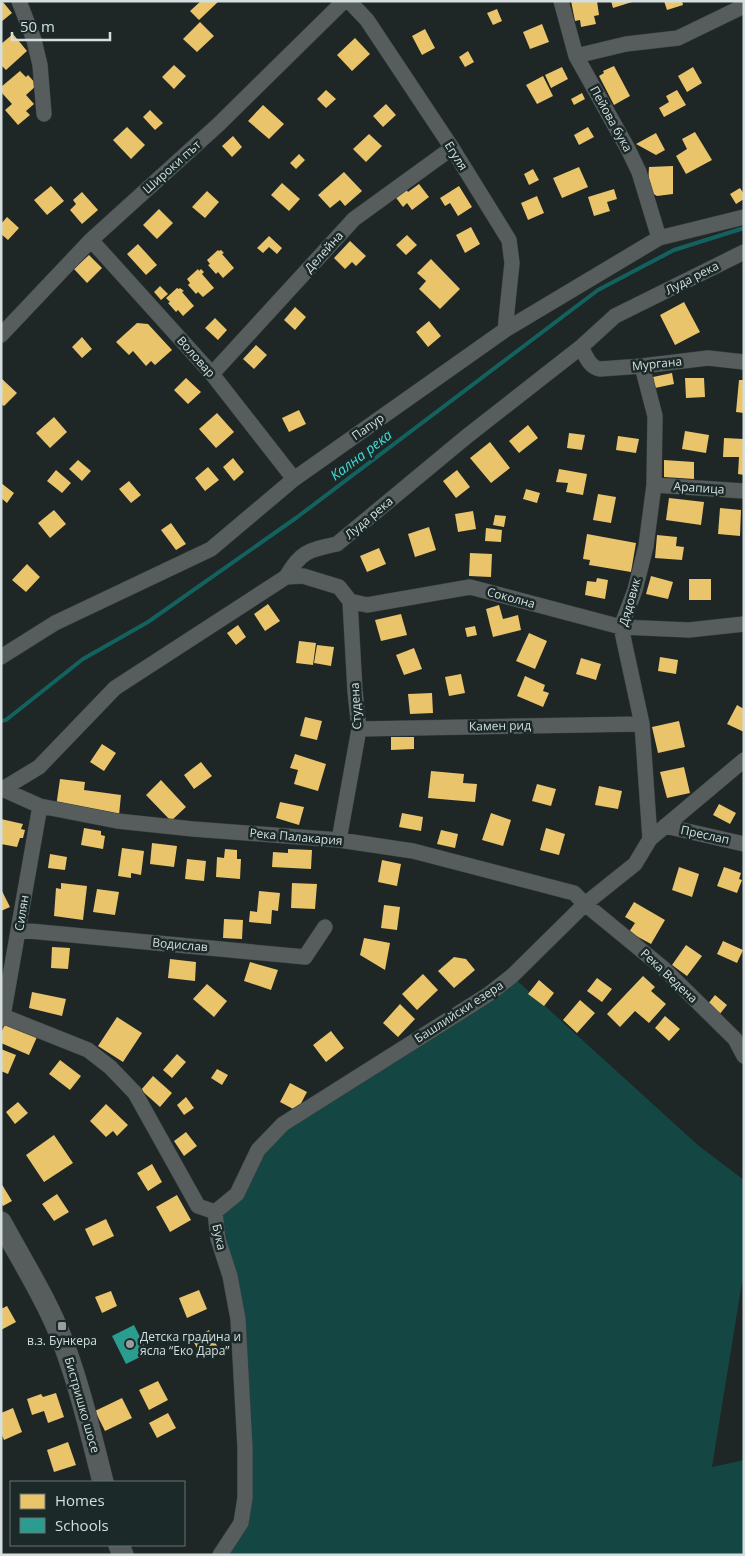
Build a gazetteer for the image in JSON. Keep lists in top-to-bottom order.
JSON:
{
  "streets": {
    "street": [
      "Пейова бука",
      "Егуля",
      "Широки път",
      "Делейна",
      "Луда река",
      "Воловар",
      "Мургана",
      "Папур",
      "Арапица",
      "Соколна",
      "Дядовик",
      "Студена",
      "Камен рид",
      "Преслап",
      "Река Палакария",
      "Силян",
      "Водислав",
      "Река Ведена",
      "Башлийски езера",
      "Бука",
      "Бистришко шосе"
    ]
  },
  "crossings": [
    ["Пейова бука", "Папур"],
    ["Егуля", "Делейна"],
    ["Егуля", "Папур"],
    ["Широки път", "Воловар"],
    ["Делейна", "Воловар"],
    ["Луда река", "Мургана"],
    ["Луда река", "Река Палакария"],
    ["Воловар", "Папур"],
    ["Мургана", "Дядовик"],
    ["Арапица", "Дядовик"],
    ["Соколна", "Дядовик"],
    ["Соколна", "Студена"],
    ["Дядовик", "Камен рид"],
    ["Дядовик", "Башлийски езера"],
    ["Студена", "Камен рид"],
    ["Студена", "Река Палакария"],
    ["Преслап", "Башлийски езера"],
    ["Река Палакария", "Силян"],
    ["Река Палакария", "Река Ведена"],
    ["Река Палакария", "Башлийски езера"],
    ["Силян", "Водислав"],
    ["Силян", "Бука"],
    ["Река Ведена", "Башлийски езера"],
    ["Башлийски езера", "Бука"]
  ],
  "water": ["Кална река"],
  "places": {
    "transit": ["в.з. Бункера"],
    "other": ["Детска градина и ясла “Еко Дара”"]
  },
  "legend": ["Homes", "Schools"],
  "scale_bar": "50 m"
}
